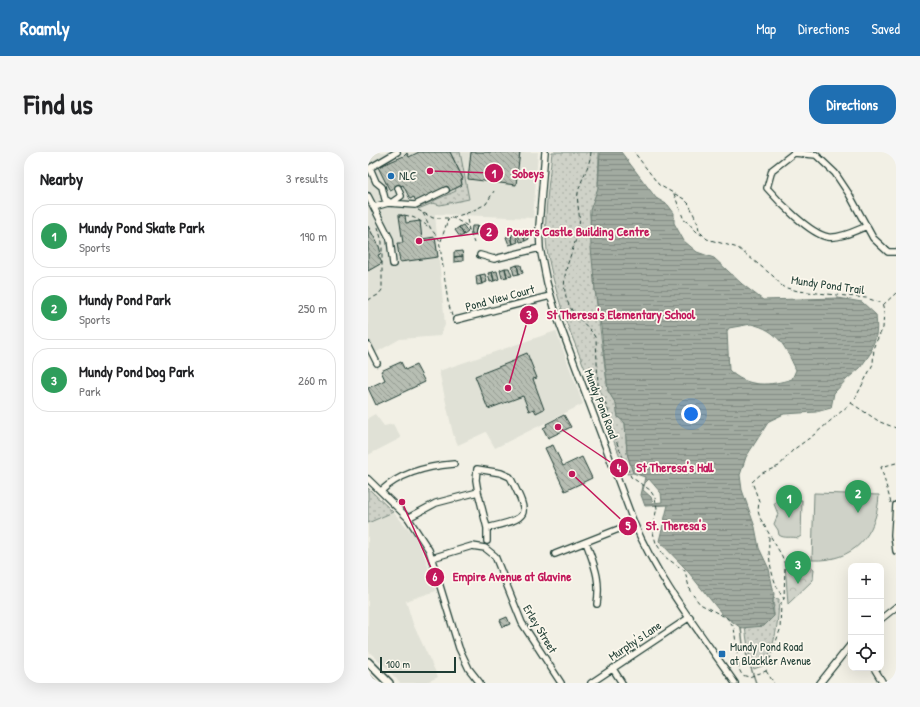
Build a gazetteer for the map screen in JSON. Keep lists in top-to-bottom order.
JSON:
{
  "streets": {
    "street": [
      "Pond View Court",
      "Mundy Pond Road",
      "Erley Street",
      "Murphy's Lane"
    ],
    "path": ["Mundy Pond Trail"]
  },
  "crossings": [
    ["Pond View Court", "Mundy Pond Road"],
    ["Mundy Pond Road", "Murphy's Lane"]
  ],
  "places": {
    "other": [
      "Sobeys",
      "NLC",
      "Powers Castle Building Centre",
      "St Theresa's Elementary School",
      "St Theresa's Hall",
      "St. Theresa's",
      "Empire Avenue at Glavine"
    ],
    "transit": ["Mundy Pond Road at Blackler Avenue"]
  },
  "scale_bar": "100 m",
  "page": {
    "header": "Roamly",
    "nav": ["Map", "Directions", "Saved"],
    "title": "Find us",
    "buttons": "Directions",
    "heading": ["Nearby", "3 results"],
    "list": [
      {
        "mark": "1",
        "name": "Mundy Pond Skate Park",
        "note": "Sports",
        "value": "190 m"
      },
      {
        "mark": "2",
        "name": "Mundy Pond Park",
        "note": "Sports",
        "value": "250 m"
      },
      {
        "mark": "3",
        "name": "Mundy Pond Dog Park",
        "note": "Park",
        "value": "260 m"
      }
    ],
    "pins": ["2", "1", "3"],
    "map_buttons": ["+", "−"],
    "scale": "100 m"
  }
}
